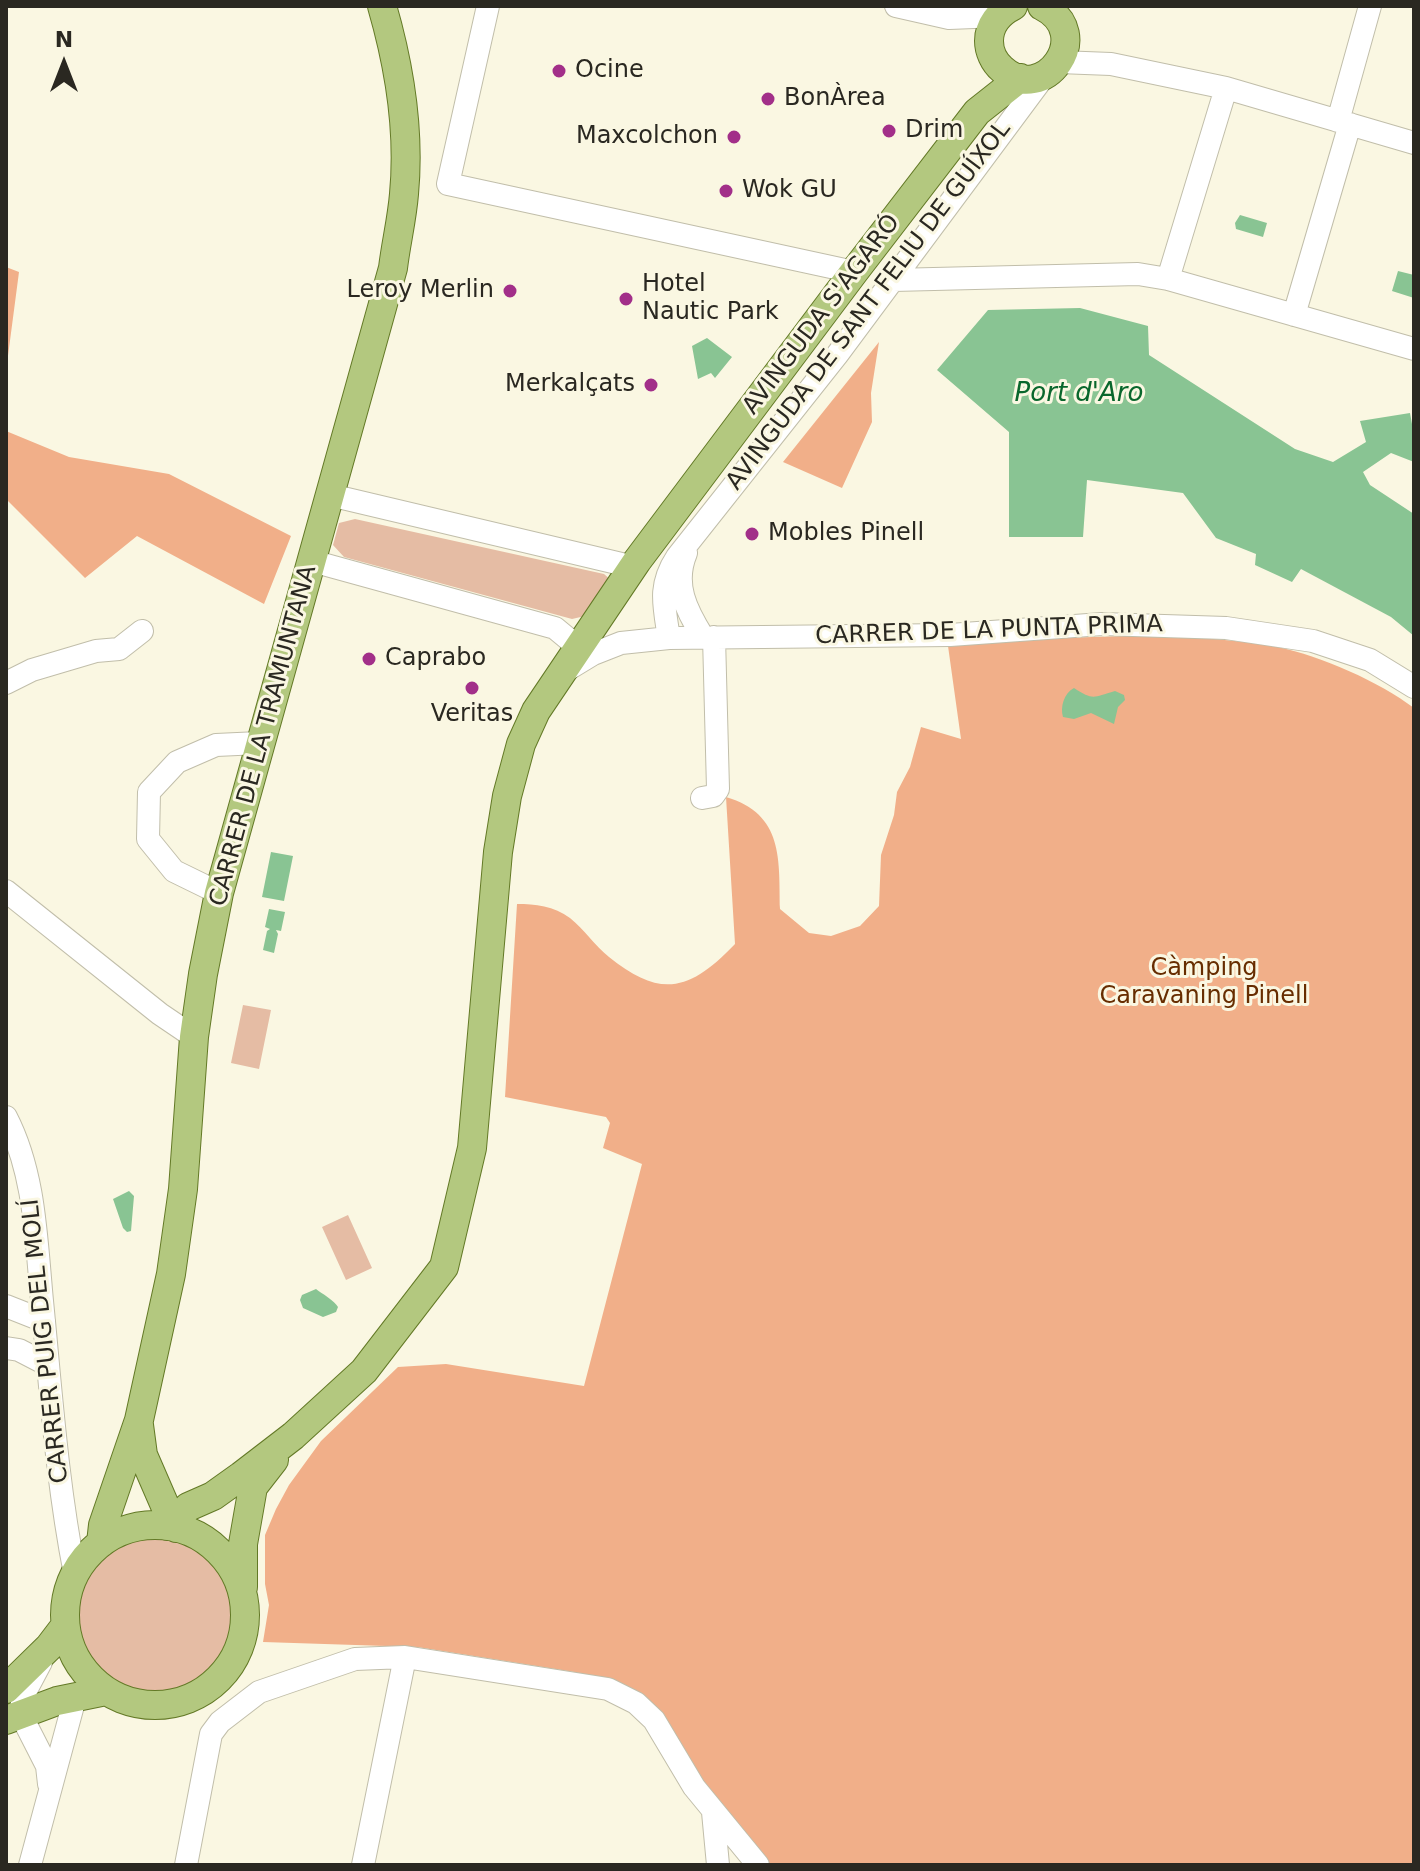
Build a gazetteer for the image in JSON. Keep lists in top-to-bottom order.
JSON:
{
  "streets": {
    "main road": ["AVINGUDA S'AGARÓ", "CARRER DE LA TRAMUNTANA"],
    "street": ["AVINGUDA DE SANT FELIU DE GUÍXOL", "CARRER DE LA PUNTA PRIMA", "CARRER PUIG DEL MOLÍ"]
  },
  "crossings": [
    ["AVINGUDA DE SANT FELIU DE GUÍXOL", "CARRER DE LA PUNTA PRIMA"],
    ["AVINGUDA S'AGARÓ", "CARRER DE LA PUNTA PRIMA"]
  ],
  "water": ["Port d'Aro"],
  "parks": ["Càmping Caravaning Pinell"],
  "places": [
    "Ocine",
    "BonÀrea",
    "Drim",
    "Maxcolchon",
    "Wok GU",
    "Leroy Merlin",
    "Hotel Nautic Park",
    "Merkalçats",
    "Mobles Pinell",
    "Caprabo",
    "Veritas"
  ],
  "north": "top"
}
